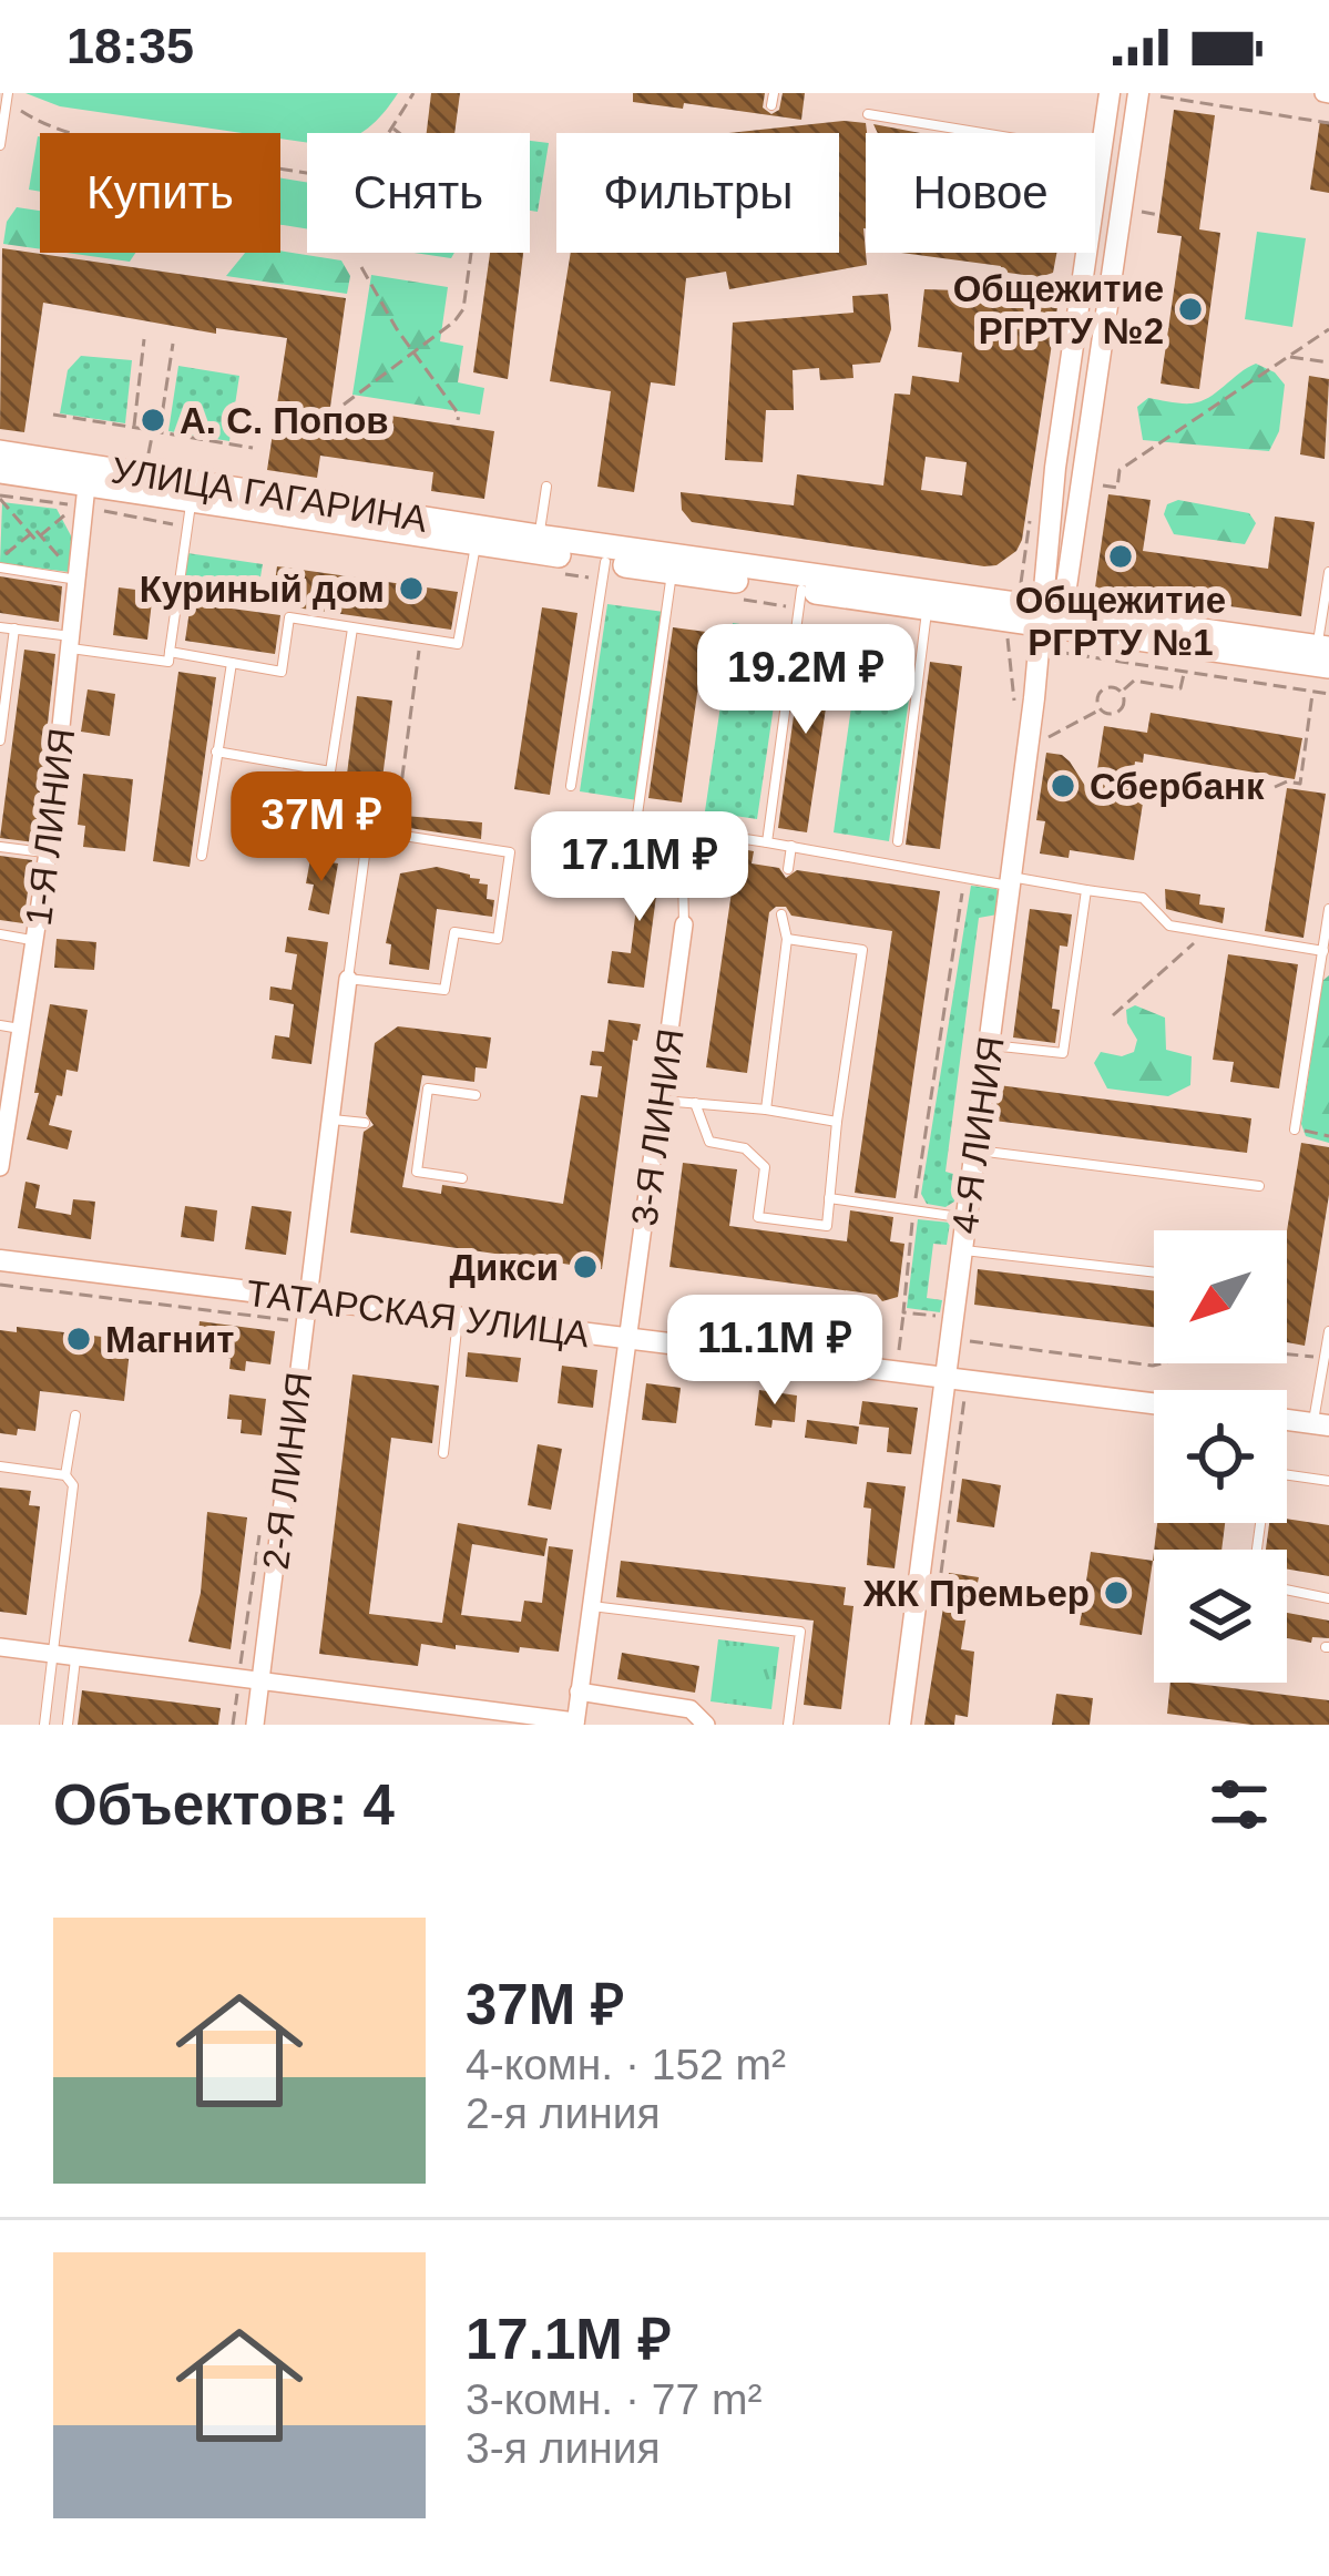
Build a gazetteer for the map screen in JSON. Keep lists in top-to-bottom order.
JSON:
{
  "streets": {
    "main road": ["УЛИЦА ГАГАРИНА"],
    "street": [
      "1-Я ЛИНИЯ",
      "3-Я ЛИНИЯ",
      "4-Я ЛИНИЯ",
      "ТАТАРСКАЯ УЛИЦА",
      "2-Я ЛИНИЯ"
    ]
  },
  "crossings": [
    ["УЛИЦА ГАГАРИНА", "1-Я ЛИНИЯ"],
    ["УЛИЦА ГАГАРИНА", "4-Я ЛИНИЯ"],
    ["3-Я ЛИНИЯ", "ТАТАРСКАЯ УЛИЦА"],
    ["4-Я ЛИНИЯ", "ТАТАРСКАЯ УЛИЦА"],
    ["ТАТАРСКАЯ УЛИЦА", "2-Я ЛИНИЯ"]
  ],
  "places": [
    "Общежитие РГРТУ №2",
    "А. С. Попов",
    "Общежитие РГРТУ №1",
    "Куриный дом",
    "Сбербанк",
    "Дикси",
    "Магнит",
    "ЖК Премьер"
  ],
  "north": "bottom left",
  "page": {
    "status": "18:35",
    "chip": [
      "Купить",
      "Снять",
      "Фильтры",
      "Новое"
    ],
    "price": [
      "19.2M ₽",
      "37M ₽",
      "17.1M ₽",
      "11.1M ₽"
    ],
    "heading": "Объектов: 4",
    "list": [
      {
        "name": "37M ₽",
        "note": "4-комн. · 152 m² · 2-я линия"
      },
      {
        "name": "17.1M ₽",
        "note": "3-комн. · 77 m² · 3-я линия"
      }
    ]
  }
}
